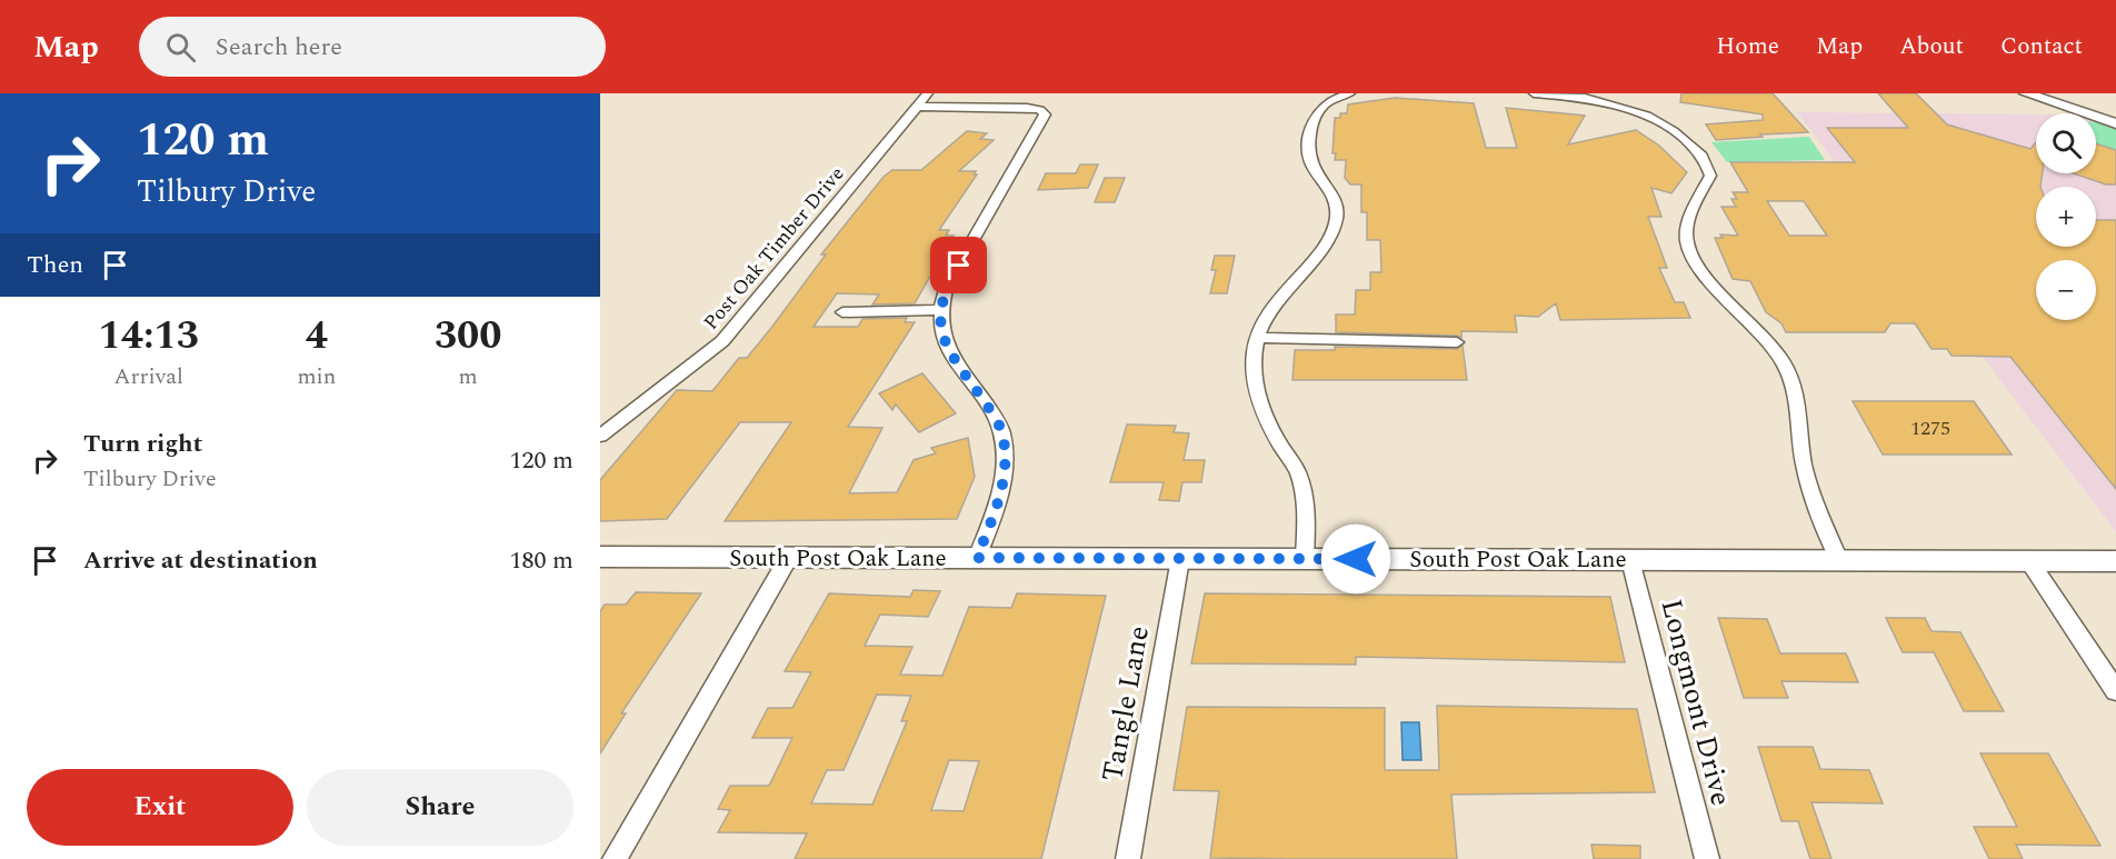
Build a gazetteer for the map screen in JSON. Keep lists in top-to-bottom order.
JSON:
{
  "streets": {
    "main road": ["South Post Oak Lane"],
    "street": ["Post Oak Timber Drive", "Longmont Drive", "Tangle Lane"]
  },
  "crossings": [
    ["South Post Oak Lane", "Longmont Drive"],
    ["South Post Oak Lane", "Tangle Lane"]
  ],
  "house_numbers": ["1275"],
  "page": {
    "header": "Map",
    "search": "Search here",
    "nav": [
      "Home",
      "Map",
      "About",
      "Contact"
    ],
    "turn": ["120 m", "Tilbury Drive"],
    "map_buttons": ["+", "−"],
    "then": "Then",
    "eta": [
      "14:13",
      "Arrival",
      "4",
      "min",
      "300",
      "m"
    ],
    "list": [
      {
        "name": "Turn right",
        "note": "Tilbury Drive",
        "value": "120 m"
      },
      {
        "name": "Arrive at destination",
        "value": "180 m"
      }
    ],
    "buttons": ["Exit", "Share"]
  }
}
